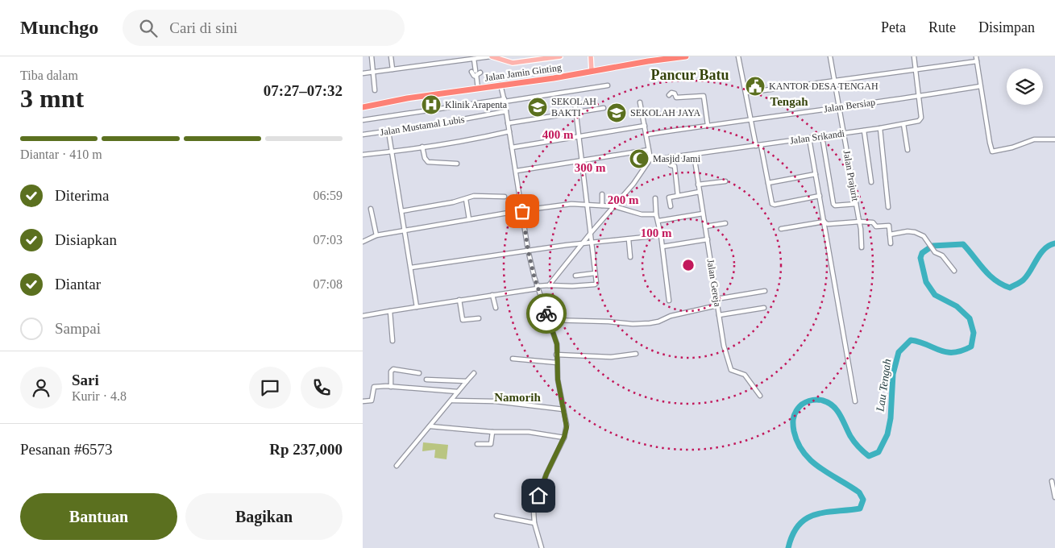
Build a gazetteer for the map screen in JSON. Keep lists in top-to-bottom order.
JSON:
{
  "streets": {
    "highway": ["Jalan Jamin Ginting"],
    "street": [
      "Jalan Bersiap",
      "Jalan Mustamal Lubis",
      "Jalan Srikandi",
      "Jalan Prajurit",
      "Jalan Gereja"
    ]
  },
  "crossings": [
    ["Jalan Bersiap", "Jalan Srikandi"],
    ["Jalan Bersiap", "Jalan Prajurit"],
    ["Jalan Srikandi", "Jalan Prajurit"],
    ["Jalan Srikandi", "Jalan Gereja"]
  ],
  "districts": ["Pancur Batu", "Tengah", "Namorih"],
  "water": ["Lau Tengah"],
  "places": {
    "public building": ["KANTOR DESA TENGAH"],
    "hospital": ["Klinik Arapenta"],
    "school or university": ["SEKOLAH BAKTI", "SEKOLAH JAYA"],
    "mosque": ["Masjid Jami"]
  },
  "page": {
    "header": "Munchgo",
    "search": "Cari di sini",
    "nav": ["Peta", "Rute", "Disimpan"],
    "heading": ["3 mnt", "Tiba dalam", "07:27–07:32"],
    "panel": [
      "Sari",
      "Kurir · 4.8",
      "Pesanan #6573",
      "Rp 237,000"
    ],
    "bar": "Diantar · 410 m",
    "list": [
      ["Diterima", "06:59"],
      ["Disiapkan", "07:03"],
      ["Diantar", "07:08"],
      "Sampai"
    ],
    "buttons": ["Bantuan", "Bagikan"]
  },
  "rings": [
    "400 m",
    "300 m",
    "200 m",
    "100 m"
  ]
}
